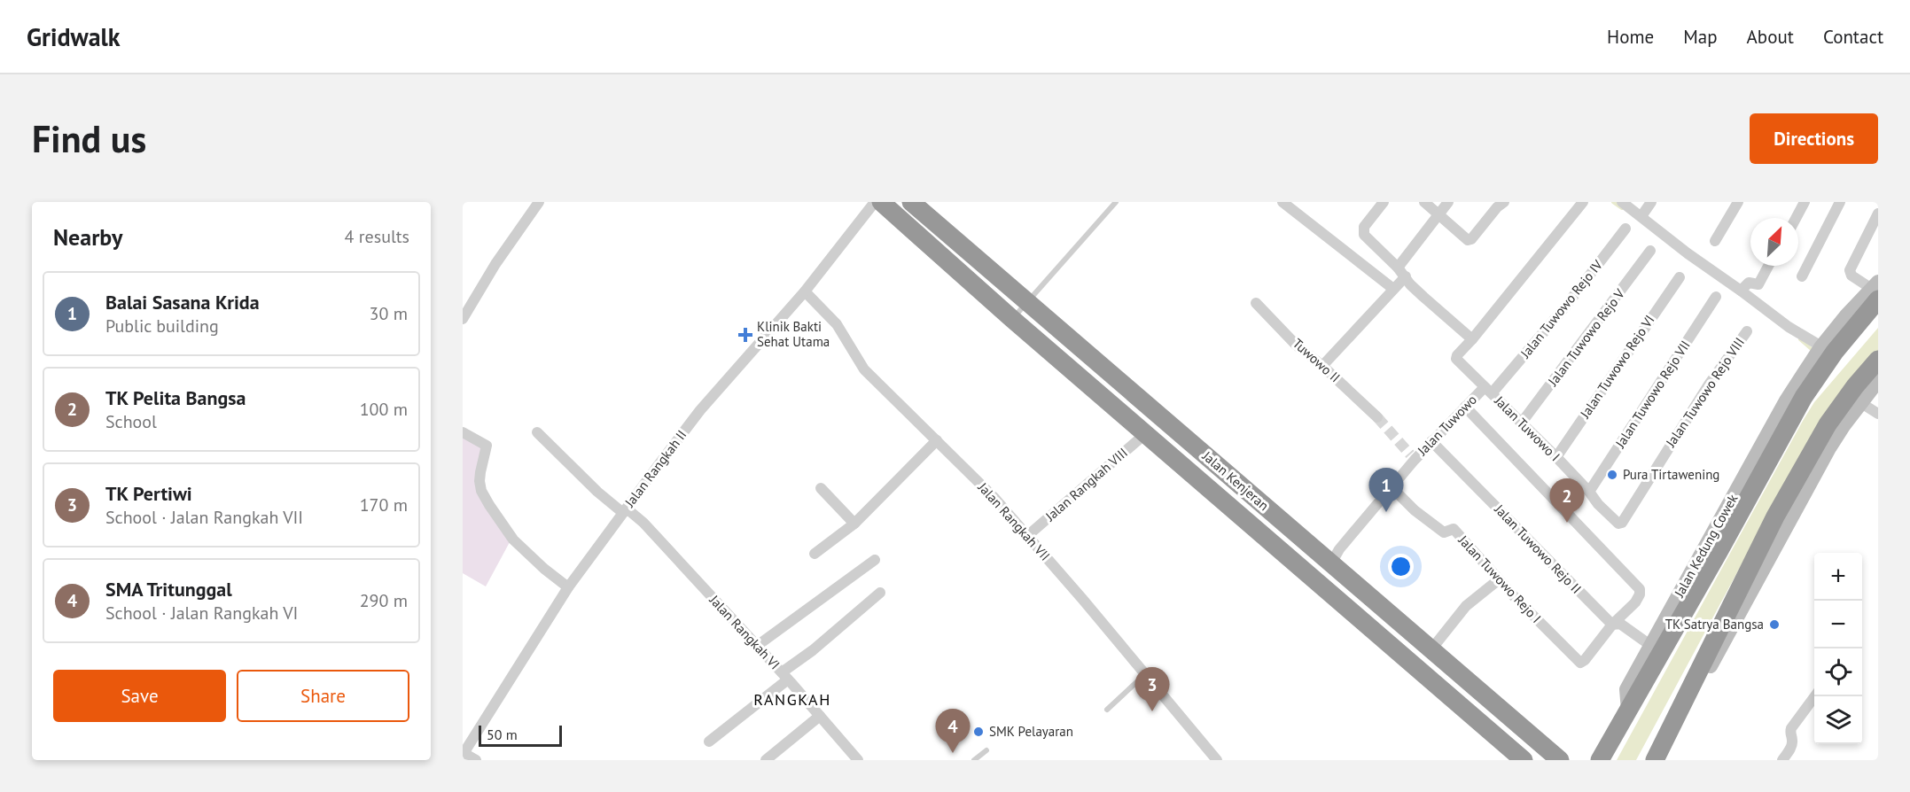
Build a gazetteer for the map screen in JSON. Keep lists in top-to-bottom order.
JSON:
{
  "streets": {
    "highway": ["Jalan Kenjeran", "Jalan Kedung Cowek"],
    "street": [
      "Jalan Tuwowo Rejo IV",
      "Jalan Tuwowo Rejo V",
      "Tuwowo II",
      "Jalan Tuwowo Rejo VI",
      "Jalan Tuwowo Rejo VIII",
      "Jalan Tuwowo Rejo VII",
      "Jalan Tuwowo",
      "Jalan Tuwowo I",
      "Jalan Rangkah II",
      "Jalan Rangkah VIII",
      "Jalan Rangkah VII",
      "Jalan Tuwowo Rejo II",
      "Jalan Tuwowo Rejo I",
      "Jalan Rangkah VI"
    ]
  },
  "crossings": [
    ["Jalan Tuwowo Rejo IV", "Jalan Tuwowo"],
    ["Jalan Tuwowo Rejo IV", "Jalan Tuwowo I"],
    ["Jalan Tuwowo Rejo V", "Jalan Tuwowo I"],
    ["Jalan Tuwowo Rejo VI", "Jalan Tuwowo I"],
    ["Jalan Tuwowo Rejo VIII", "Jalan Tuwowo Rejo VII"],
    ["Jalan Tuwowo Rejo VIII", "Jalan Tuwowo I"],
    ["Jalan Tuwowo Rejo VII", "Jalan Tuwowo I"],
    ["Jalan Tuwowo", "Jalan Tuwowo I"],
    ["Jalan Tuwowo", "Jalan Kenjeran"],
    ["Jalan Tuwowo", "Jalan Tuwowo Rejo II"],
    ["Jalan Tuwowo", "Jalan Tuwowo Rejo I"],
    ["Jalan Rangkah II", "Jalan Rangkah VII"],
    ["Jalan Rangkah II", "Jalan Rangkah VI"],
    ["Jalan Kenjeran", "Jalan Rangkah VIII"],
    ["Jalan Rangkah VIII", "Jalan Rangkah VII"],
    ["Jalan Kedung Cowek", "Jalan Tuwowo Rejo II"],
    ["Jalan Tuwowo Rejo II", "Jalan Tuwowo Rejo I"]
  ],
  "districts": ["RANGKAH"],
  "places": {
    "health": ["Klinik Bakti Sehat Utama"],
    "other": ["Pura Tirtawening", "TK Satrya Bangsa", "SMK Pelayaran"]
  },
  "scale_bar": "50 m",
  "north": "top right",
  "page": {
    "header": "Gridwalk",
    "nav": [
      "Home",
      "Map",
      "About",
      "Contact"
    ],
    "buttons": [
      "Directions",
      ["Save", "Share"]
    ],
    "title": "Find us",
    "heading": ["Nearby", "4 results"],
    "list": [
      {
        "mark": "1",
        "name": "Balai Sasana Krida",
        "note": "Public building",
        "value": "30 m"
      },
      {
        "mark": "2",
        "name": "TK Pelita Bangsa",
        "note": "School",
        "value": "100 m"
      },
      {
        "mark": "3",
        "name": "TK Pertiwi",
        "note": "School · Jalan Rangkah VII",
        "value": "170 m"
      },
      {
        "mark": "4",
        "name": "SMA Tritunggal",
        "note": "School · Jalan Rangkah VI",
        "value": "290 m"
      }
    ],
    "pins": [
      "1",
      "2",
      "3",
      "4"
    ],
    "map_buttons": ["+", "−"],
    "scale": "50 m"
  }
}
